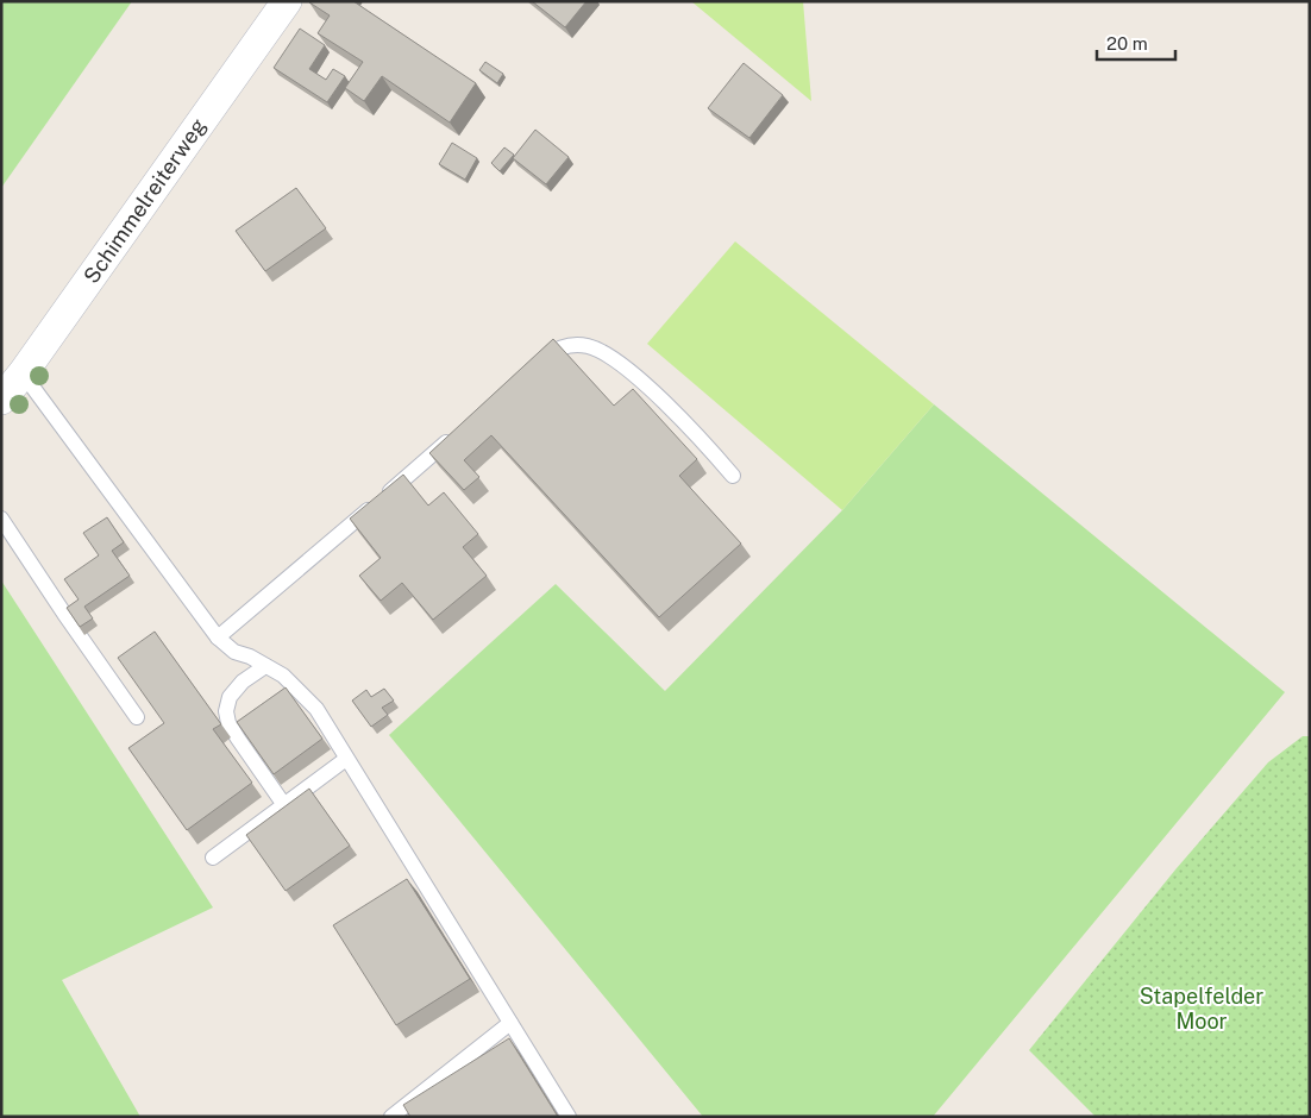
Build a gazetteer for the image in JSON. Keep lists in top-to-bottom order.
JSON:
{
  "streets": {
    "street": ["Schimmelreiterweg"]
  },
  "parks": ["Stapelfelder Moor"],
  "scale_bar": "20 m"
}
